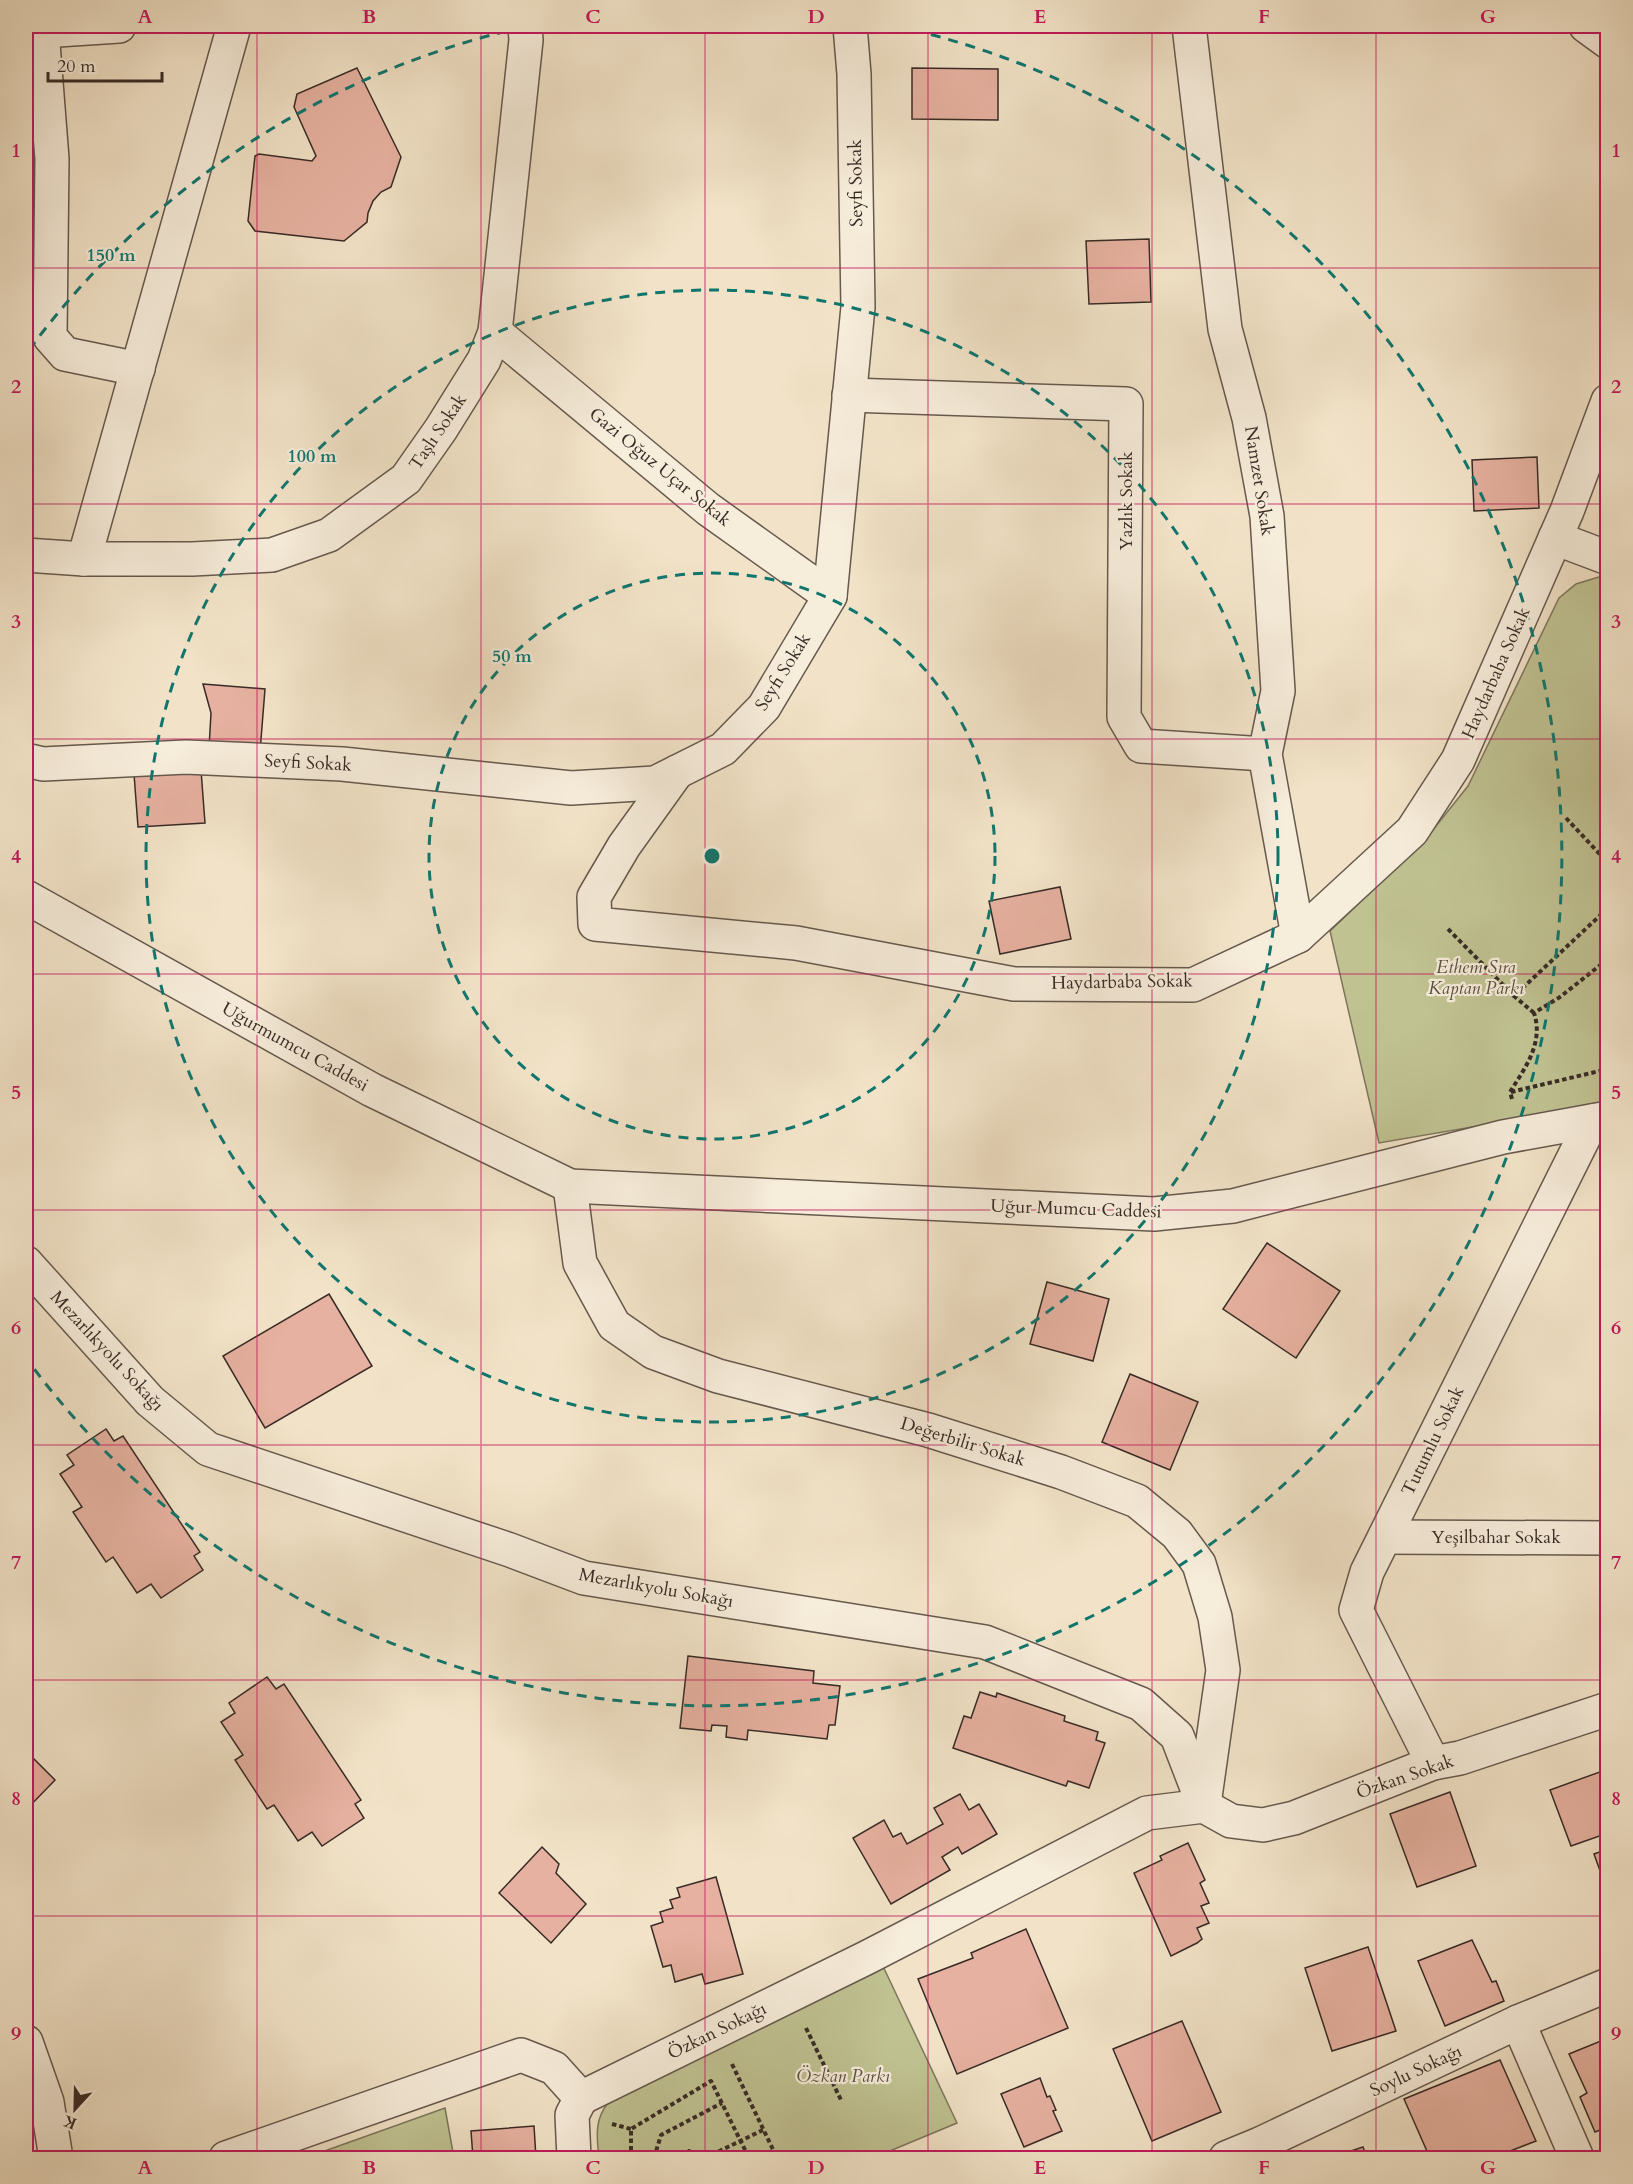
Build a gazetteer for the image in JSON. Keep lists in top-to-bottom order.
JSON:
{
  "streets": {
    "street": [
      "Seyfi Sokak",
      "Taşlı Sokak",
      "Gazi Oğuz Uçar Sokak",
      "Namzet Sokak",
      "Yazlık Sokak",
      "Haydarbaba Sokak",
      "Uğurmumcu Caddesi",
      "Uğur Mumcu Caddesi",
      "Mezarlıkyolu Sokağı",
      "Tutumlu Sokak",
      "Değerbilir Sokak",
      "Yeşilbahar Sokak",
      "Özkan Sokak",
      "Özkan Sokağı",
      "Soylu Sokağı"
    ]
  },
  "crossings": [
    ["Seyfi Sokak", "Gazi Oğuz Uçar Sokak"],
    ["Seyfi Sokak", "Yazlık Sokak"],
    ["Seyfi Sokak", "Haydarbaba Sokak"],
    ["Taşlı Sokak", "Gazi Oğuz Uçar Sokak"],
    ["Namzet Sokak", "Yazlık Sokak"],
    ["Namzet Sokak", "Haydarbaba Sokak"],
    ["Uğurmumcu Caddesi", "Uğur Mumcu Caddesi"],
    ["Uğurmumcu Caddesi", "Değerbilir Sokak"],
    ["Uğur Mumcu Caddesi", "Tutumlu Sokak"],
    ["Uğur Mumcu Caddesi", "Değerbilir Sokak"],
    ["Mezarlıkyolu Sokağı", "Değerbilir Sokak"],
    ["Mezarlıkyolu Sokağı", "Özkan Sokak"],
    ["Mezarlıkyolu Sokağı", "Özkan Sokağı"],
    ["Tutumlu Sokak", "Yeşilbahar Sokak"],
    ["Tutumlu Sokak", "Özkan Sokak"],
    ["Değerbilir Sokak", "Özkan Sokak"],
    ["Değerbilir Sokak", "Özkan Sokağı"],
    ["Özkan Sokak", "Özkan Sokağı"]
  ],
  "parks": ["Ethem Sıra Kaptan Parkı", "Özkan Parkı"],
  "scale_bar": "20 m",
  "north": "bottom",
  "grid": {
    "columns": [
      "A",
      "B",
      "C",
      "D",
      "E",
      "F",
      "G"
    ],
    "rows": [
      "1",
      "2",
      "3",
      "4",
      "5",
      "6",
      "7",
      "8",
      "9"
    ]
  },
  "rings": ["150 m", "100 m", "50 m"]
}
